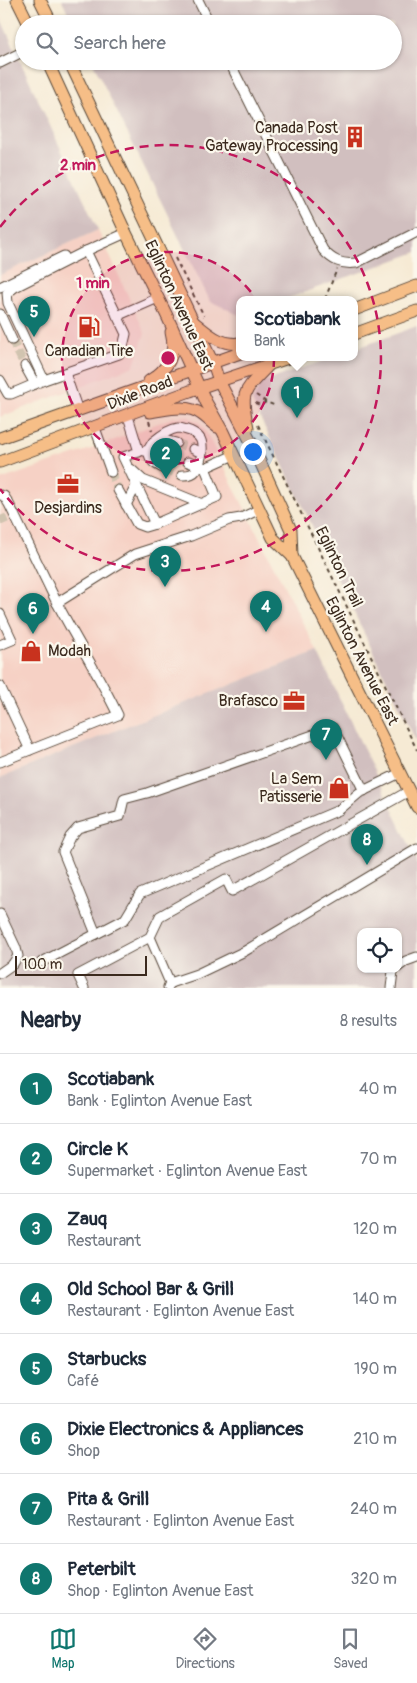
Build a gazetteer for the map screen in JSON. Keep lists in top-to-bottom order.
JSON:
{
  "streets": {
    "main road": ["Eglinton Avenue East", "Dixie Road"],
    "path": ["Eglinton Trail"]
  },
  "crossings": [
    ["Eglinton Avenue East", "Dixie Road"]
  ],
  "places": {
    "building": ["Canada Post Gateway Processing"],
    "fuel station": ["Canadian Tire"],
    "office": ["Desjardins", "Brafasco"],
    "shop": ["Modah", "La Sem Patisserie"]
  },
  "scale_bar": "100 m",
  "page": {
    "search": "Search here",
    "popup": ["Scotiabank", "Bank"],
    "pins": [
      "5",
      "1",
      "2",
      "3",
      "4",
      "6",
      "7",
      "8"
    ],
    "scale": "100 m",
    "heading": ["Nearby", "8 results"],
    "list": [
      {
        "mark": "1",
        "name": "Scotiabank",
        "note": "Bank · Eglinton Avenue East",
        "value": "40 m"
      },
      {
        "mark": "2",
        "name": "Circle K",
        "note": "Supermarket · Eglinton Avenue East",
        "value": "70 m"
      },
      {
        "mark": "3",
        "name": "Zauq",
        "note": "Restaurant",
        "value": "120 m"
      },
      {
        "mark": "4",
        "name": "Old School Bar & Grill",
        "note": "Restaurant · Eglinton Avenue East",
        "value": "140 m"
      },
      {
        "mark": "5",
        "name": "Starbucks",
        "note": "Café",
        "value": "190 m"
      },
      {
        "mark": "6",
        "name": "Dixie Electronics & Appliances",
        "note": "Shop",
        "value": "210 m"
      },
      {
        "mark": "7",
        "name": "Pita & Grill",
        "note": "Restaurant · Eglinton Avenue East",
        "value": "240 m"
      },
      {
        "mark": "8",
        "name": "Peterbilt",
        "note": "Shop · Eglinton Avenue East",
        "value": "320 m"
      }
    ],
    "nav": ["Map", "Directions", "Saved"]
  },
  "rings": ["2 min", "1 min"]
}
